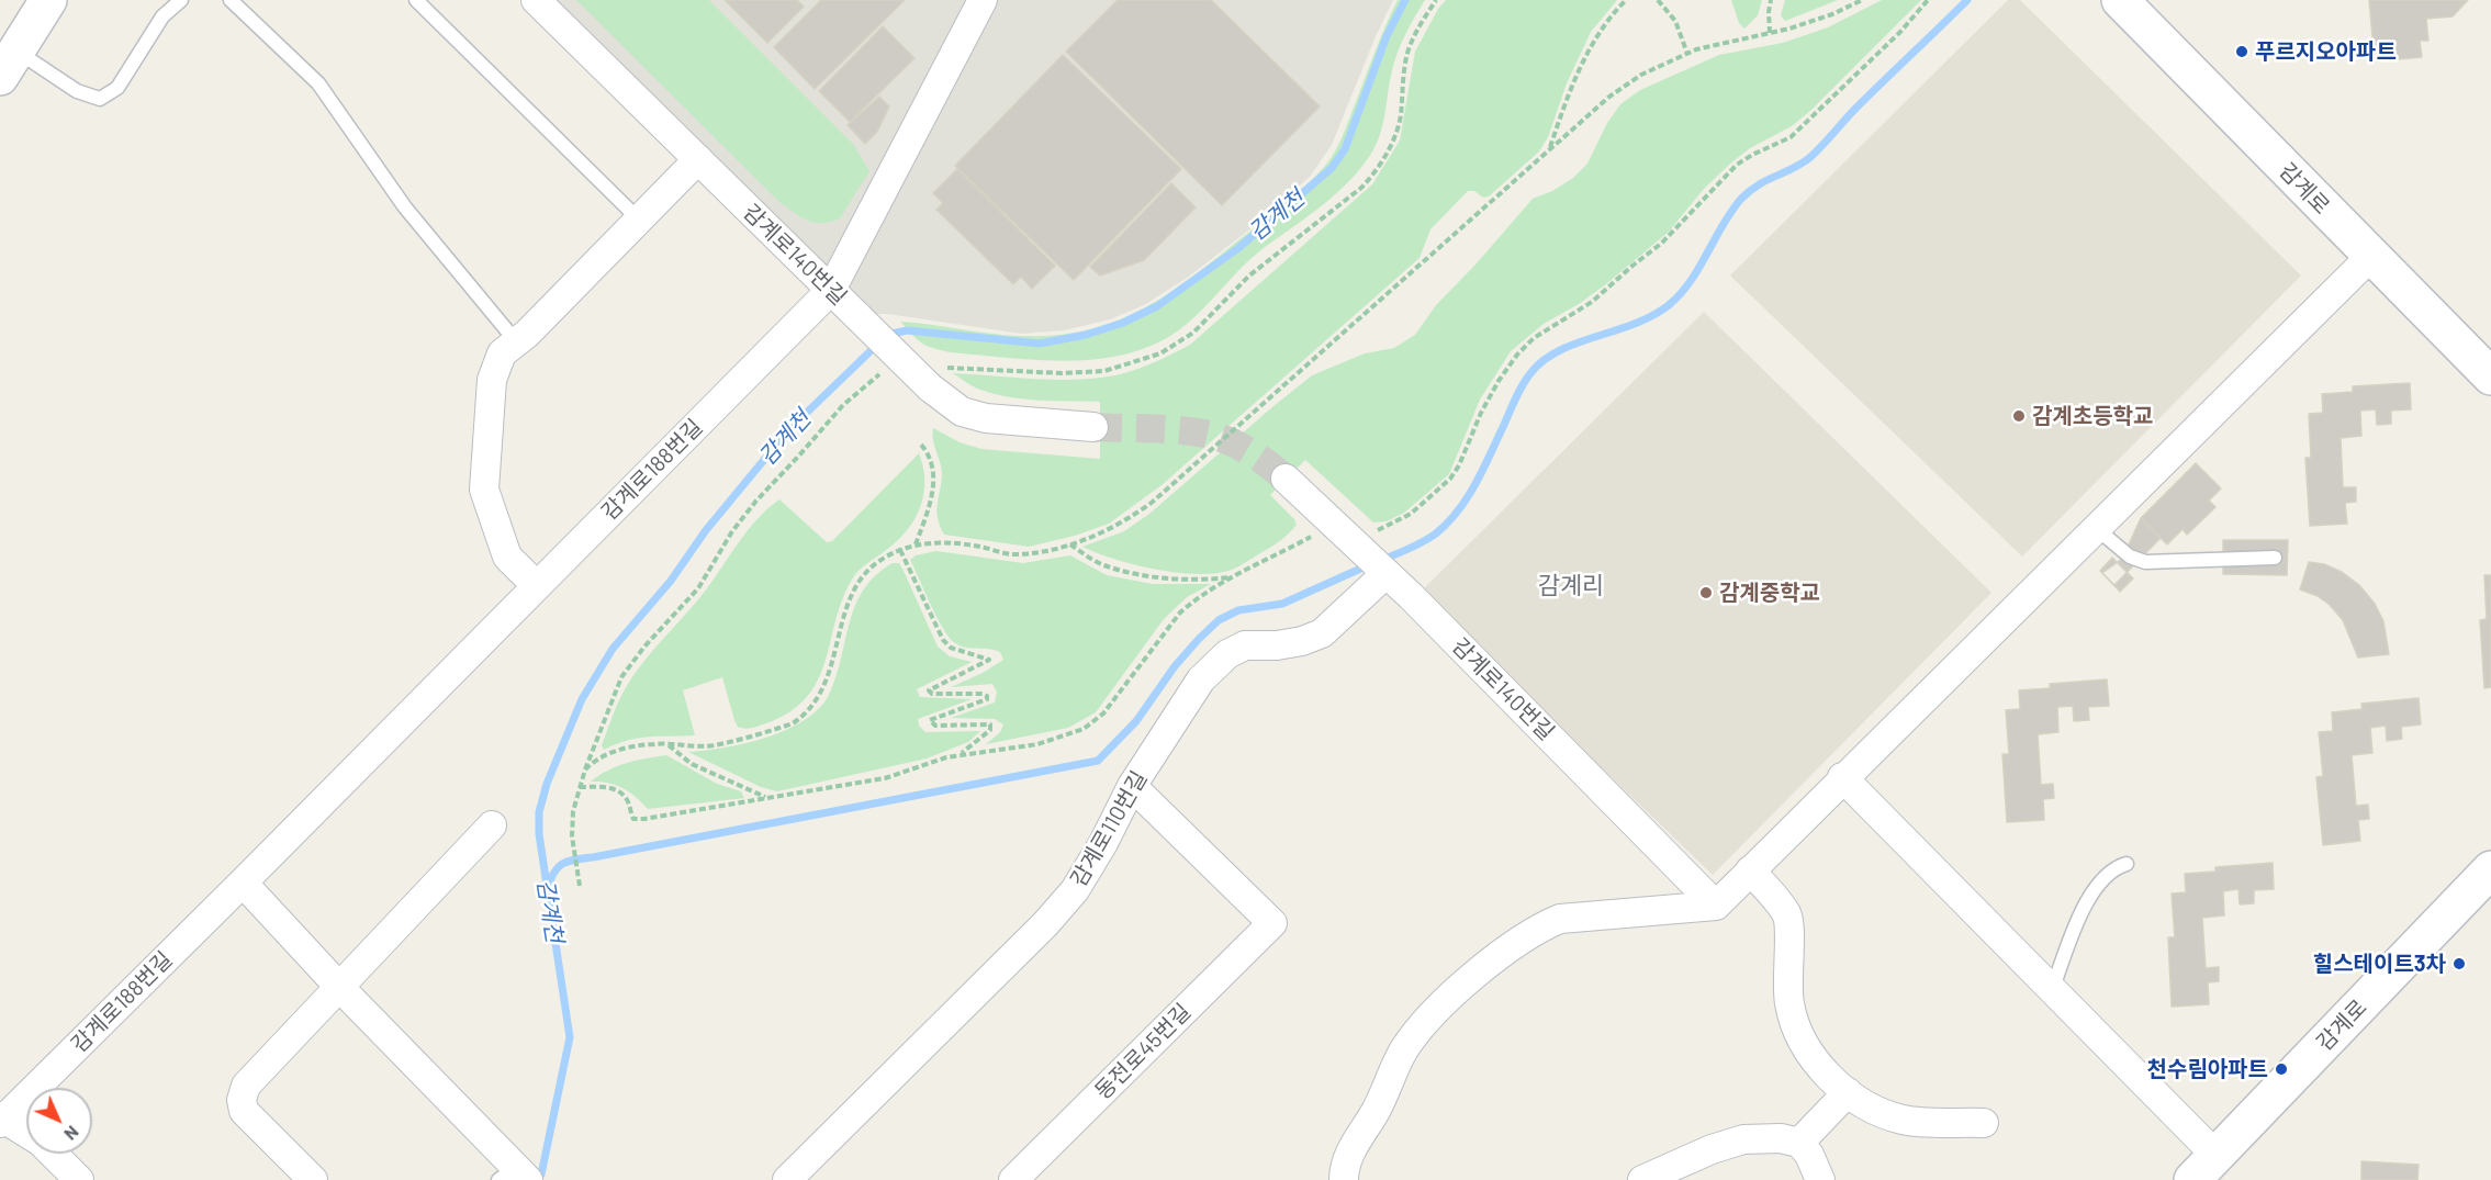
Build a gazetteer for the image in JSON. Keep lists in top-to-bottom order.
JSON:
{
  "streets": {
    "main road": ["감계로"],
    "street": [
      "감계로140번길",
      "감계로188번길",
      "감계로110번길",
      "동전로45번길"
    ]
  },
  "crossings": [
    ["감계로140번길", "감계로188번길"],
    ["감계로140번길", "감계로110번길"],
    ["감계로110번길", "동전로45번길"]
  ],
  "districts": ["감계리"],
  "water": ["감계천"],
  "places": [
    "푸르지오아파트",
    "감계초등학교",
    "감계중학교",
    "힐스테이트3차",
    "천수림아파트"
  ],
  "north": "bottom right"
}
